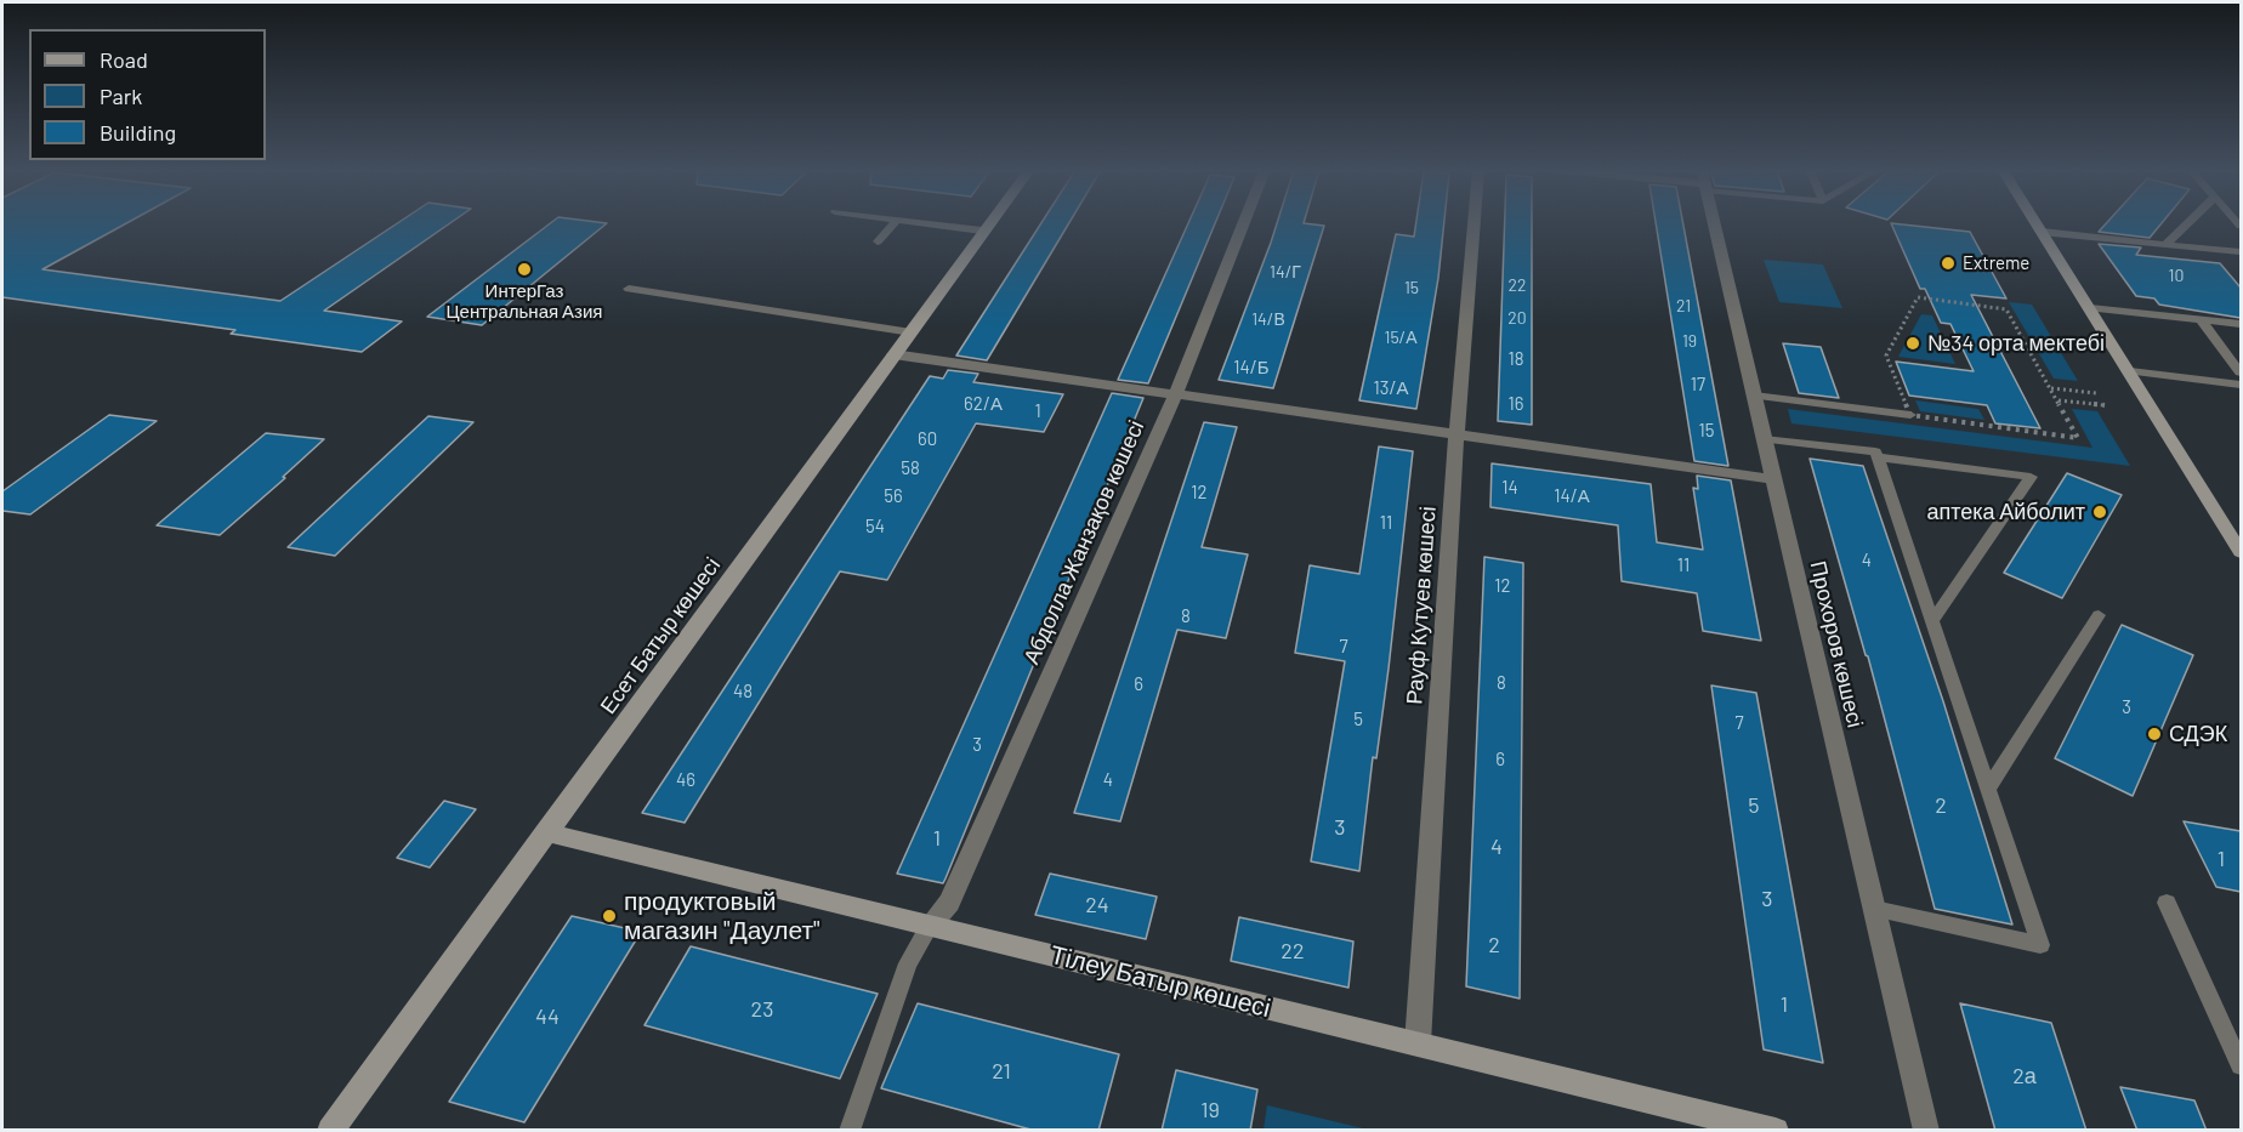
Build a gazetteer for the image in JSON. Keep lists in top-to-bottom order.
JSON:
{
  "streets": {
    "street": [
      "Абдолла Жанзақов көшесі",
      "Рауф Кутуев көшесі",
      "Есет Батыр көшесі",
      "Прохоров көшесі",
      "Тілеу Батыр көшесі"
    ]
  },
  "crossings": [
    ["Абдолла Жанзақов көшесі", "Тілеу Батыр көшесі"],
    ["Рауф Кутуев көшесі", "Тілеу Батыр көшесі"],
    ["Есет Батыр көшесі", "Тілеу Батыр көшесі"]
  ],
  "places": [
    "Extreme",
    "ИнтерГаз Центральная Азия",
    "№34 орта мектебі",
    "аптека Айболит",
    "СДЭК",
    "продуктовый магазин \"Даулет\""
  ],
  "house_numbers": [
    "14/Г",
    "10",
    "22",
    "15",
    "21",
    "20",
    "14/В",
    "15/А",
    "19",
    "18",
    "14/Б",
    "17",
    "13/А",
    "62/А",
    "16",
    "1",
    "15",
    "60",
    "58",
    "14",
    "12",
    "56",
    "14/А",
    "11",
    "54",
    "4",
    "11",
    "12",
    "8",
    "7",
    "8",
    "6",
    "48",
    "3",
    "5",
    "7",
    "3",
    "6",
    "46",
    "4",
    "5",
    "2",
    "3",
    "1",
    "4",
    "1",
    "3",
    "24",
    "2",
    "22",
    "1",
    "23",
    "44",
    "21",
    "2а",
    "19"
  ],
  "legend": ["Road", "Park", "Building"]
}
